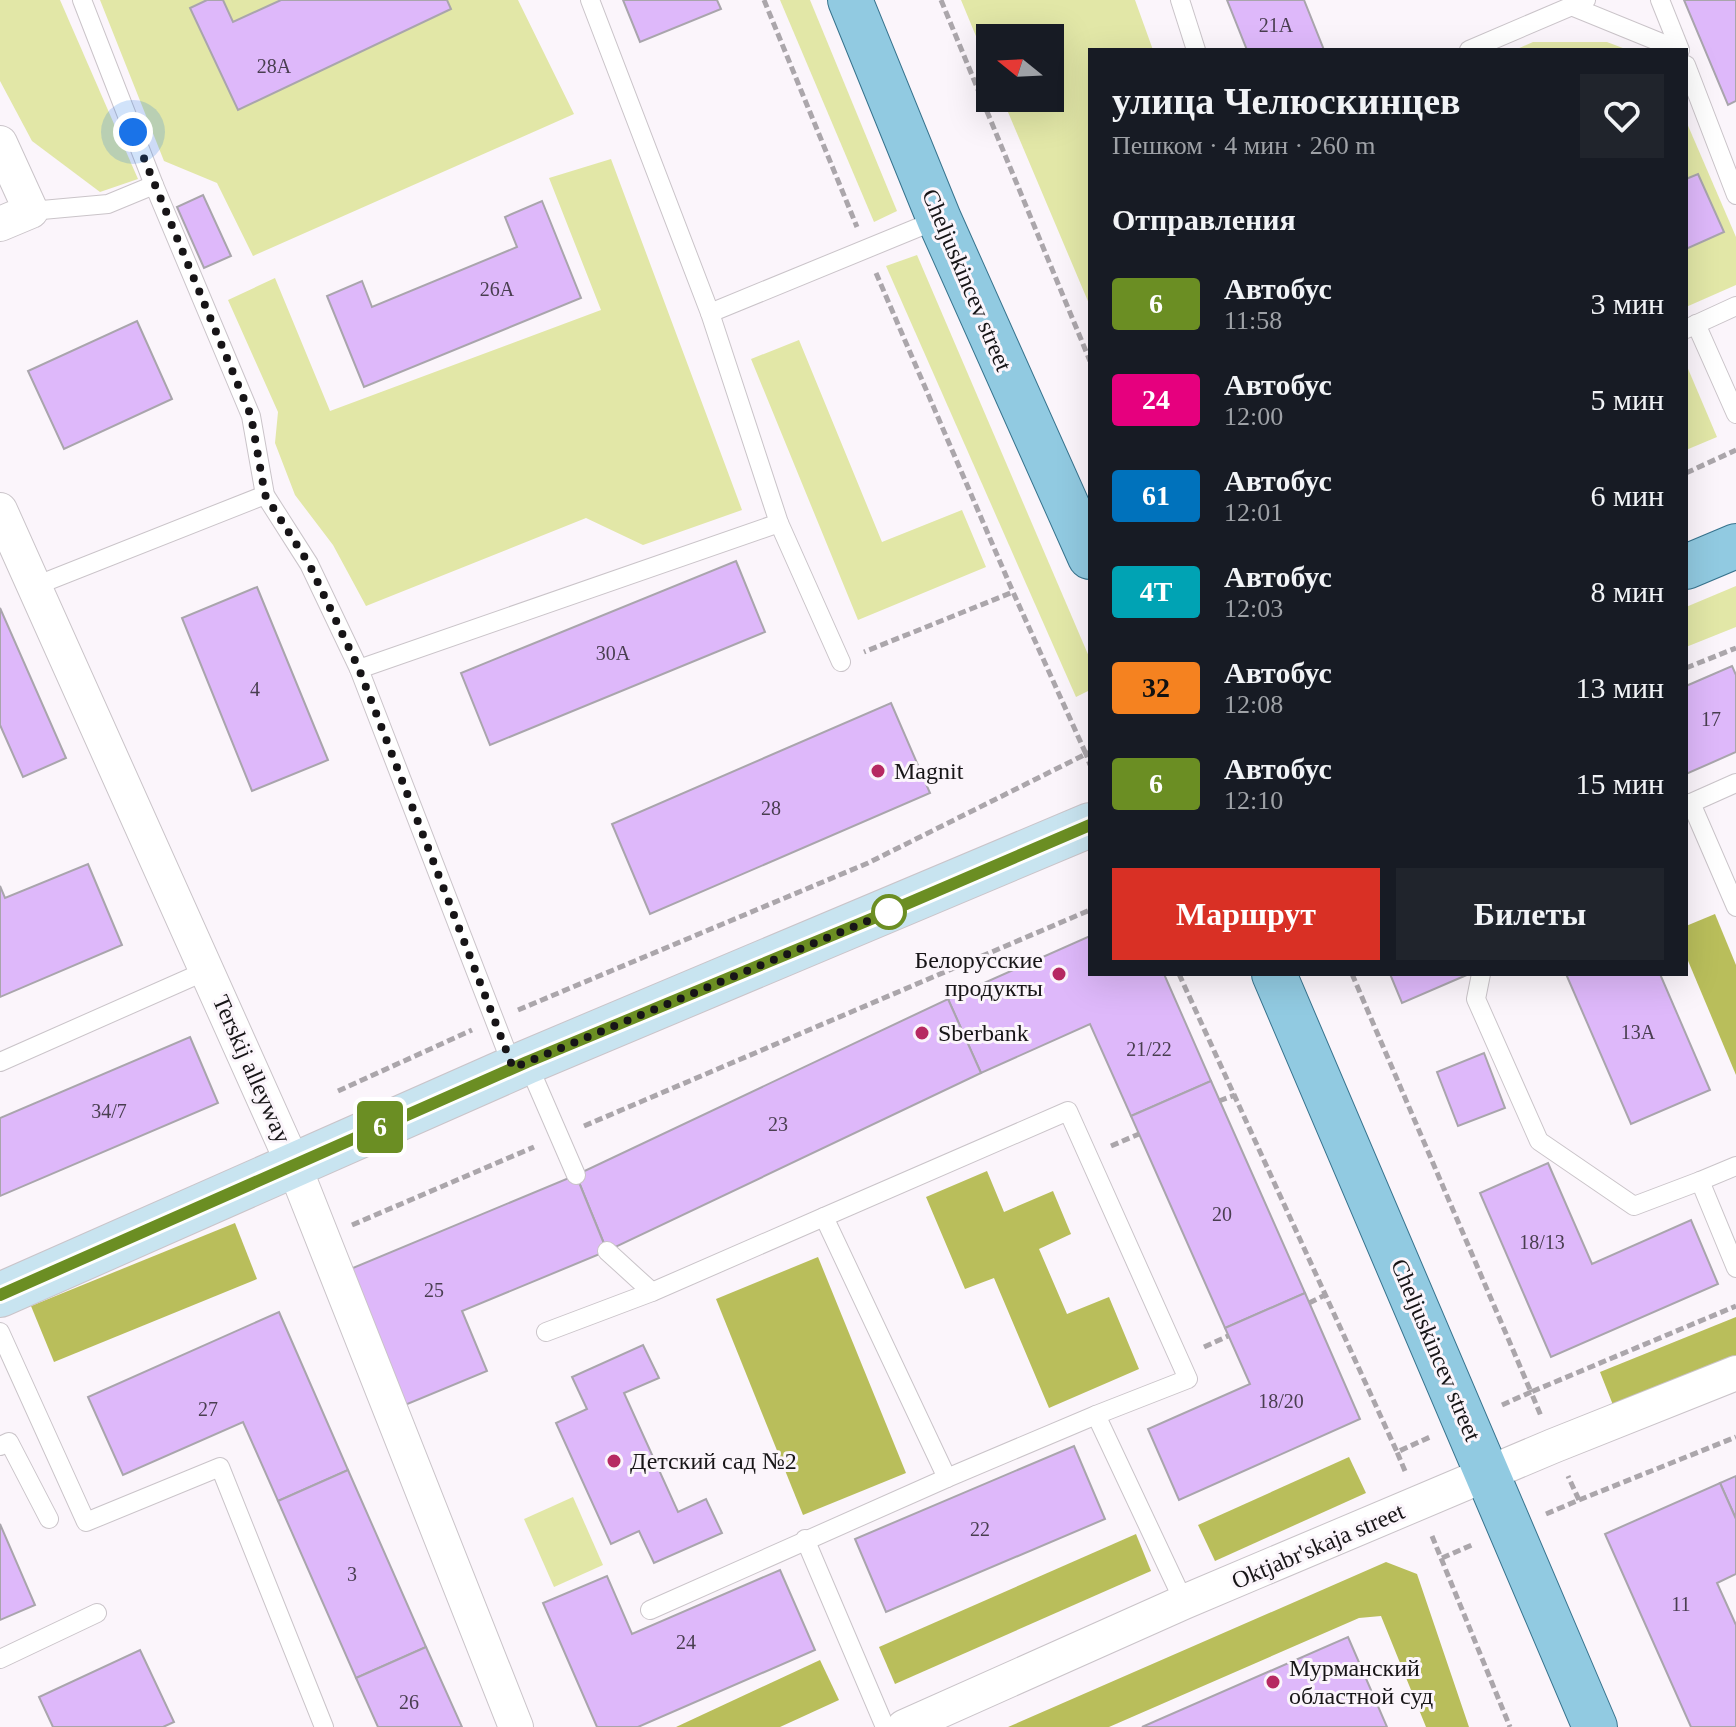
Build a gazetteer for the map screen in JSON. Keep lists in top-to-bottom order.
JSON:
{
  "streets": {
    "main road": ["Cheljuskincev street"],
    "street": ["Terskij alleyway", "Oktjabr'skaja street"]
  },
  "crossings": [
    ["Cheljuskincev street", "Oktjabr'skaja street"]
  ],
  "places": [
    "Magnit",
    "Белорусские продукты",
    "Sberbank",
    "Детский сад №2",
    "Мурманский областной суд"
  ],
  "lines": ["bus line 6"],
  "house_numbers": [
    "21А",
    "28А",
    "26А",
    "30А",
    "4",
    "17",
    "28",
    "13А",
    "21/22",
    "34/7",
    "23",
    "20",
    "18/13",
    "25",
    "18/20",
    "27",
    "22",
    "3",
    "11",
    "24",
    "26"
  ],
  "north": "left",
  "page": {
    "on_map": "6",
    "heading": [
      ["улица Челюскинцев", "Пешком · 4 мин · 260 m"],
      "Отправления"
    ],
    "list": [
      {
        "mark": "6",
        "name": "Автобус",
        "note": "11:58",
        "value": "3 мин"
      },
      {
        "mark": "24",
        "name": "Автобус",
        "note": "12:00",
        "value": "5 мин"
      },
      {
        "mark": "61",
        "name": "Автобус",
        "note": "12:01",
        "value": "6 мин"
      },
      {
        "mark": "4Т",
        "name": "Автобус",
        "note": "12:03",
        "value": "8 мин"
      },
      {
        "mark": "32",
        "name": "Автобус",
        "note": "12:08",
        "value": "13 мин"
      },
      {
        "mark": "6",
        "name": "Автобус",
        "note": "12:10",
        "value": "15 мин"
      }
    ],
    "buttons": ["Маршрут", "Билеты"]
  }
}
